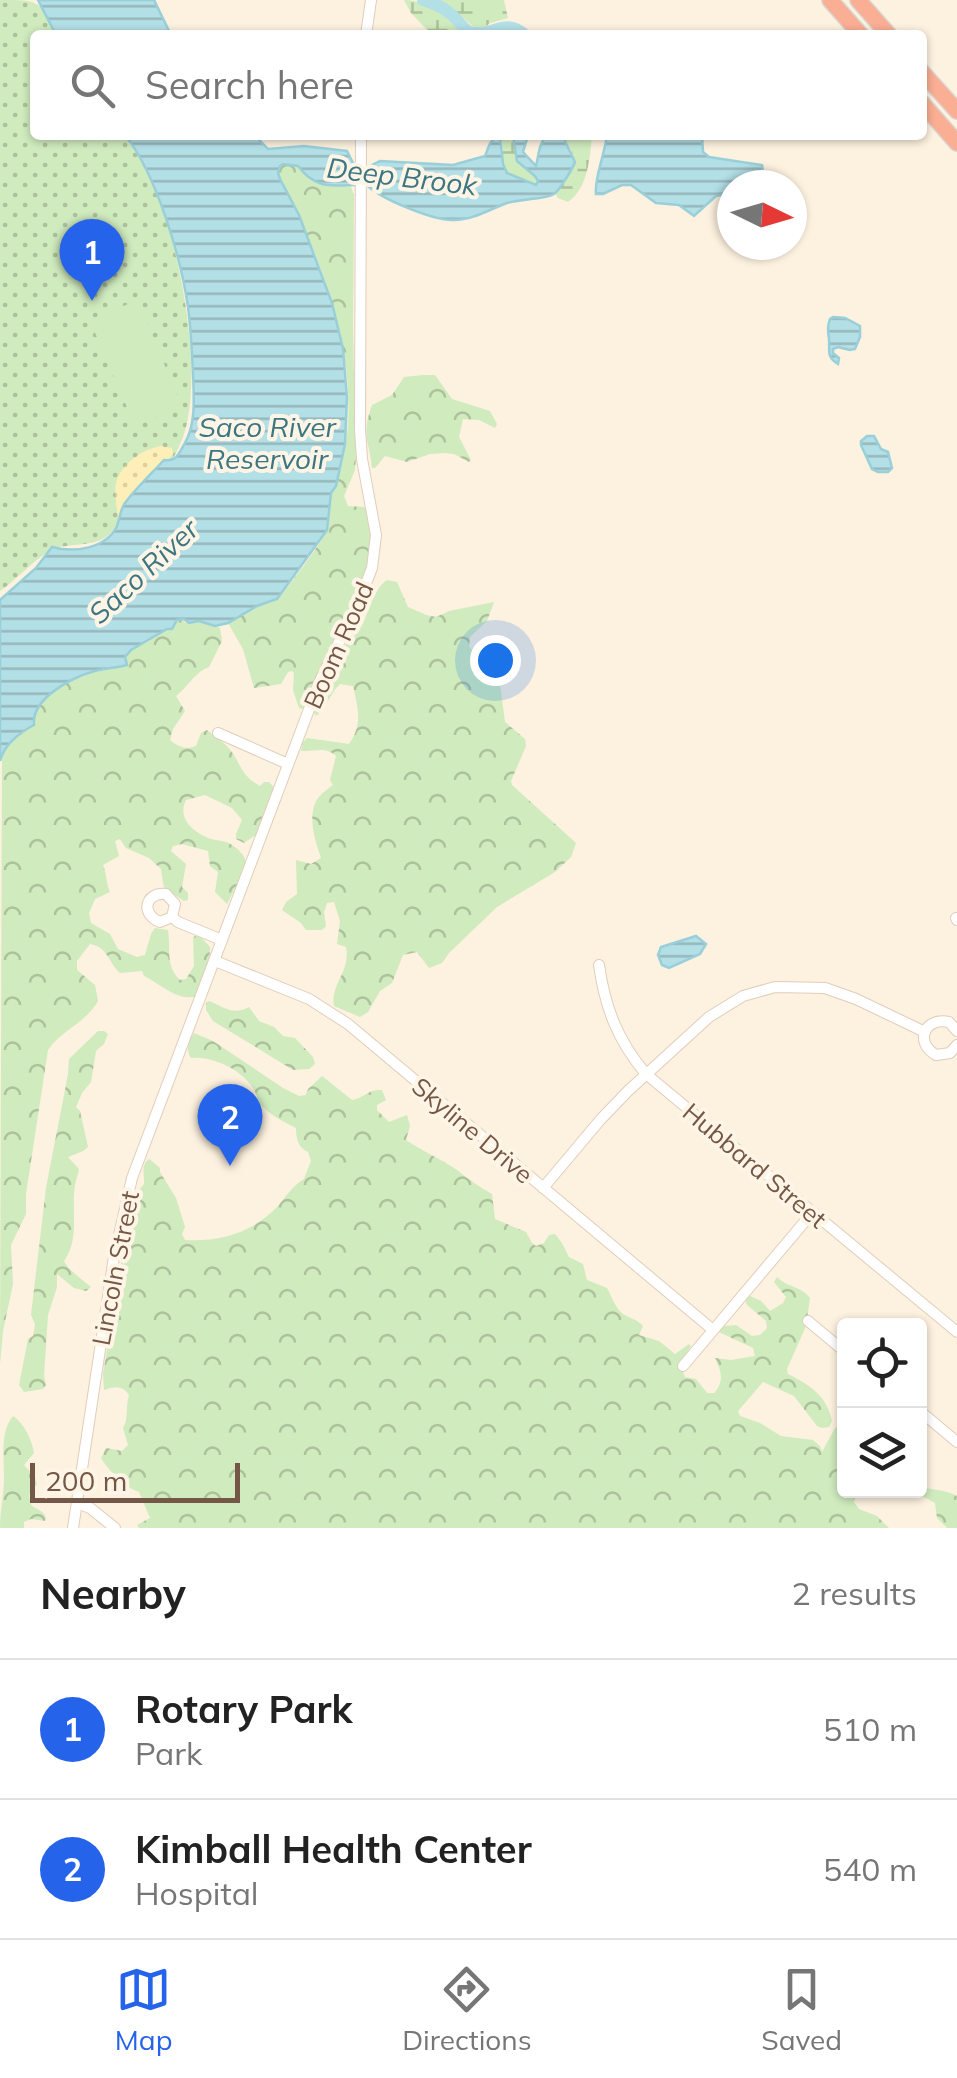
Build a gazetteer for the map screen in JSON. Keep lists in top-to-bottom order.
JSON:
{
  "streets": {
    "street": [
      "Boom Road",
      "Skyline Drive",
      "Hubbard Street",
      "Lincoln Street"
    ]
  },
  "crossings": [
    ["Boom Road", "Skyline Drive"],
    ["Boom Road", "Lincoln Street"],
    ["Skyline Drive", "Lincoln Street"]
  ],
  "water": ["Deep Brook", "Saco River Reservoir", "Saco River"],
  "scale_bar": "200 m",
  "north": "right",
  "page": {
    "search": "Search here",
    "pins": ["1", "2"],
    "scale": "200 m",
    "heading": ["Nearby", "2 results"],
    "list": [
      {
        "mark": "1",
        "name": "Rotary Park",
        "note": "Park",
        "value": "510 m"
      },
      {
        "mark": "2",
        "name": "Kimball Health Center",
        "note": "Hospital",
        "value": "540 m"
      }
    ],
    "nav": ["Map", "Directions", "Saved"]
  }
}
